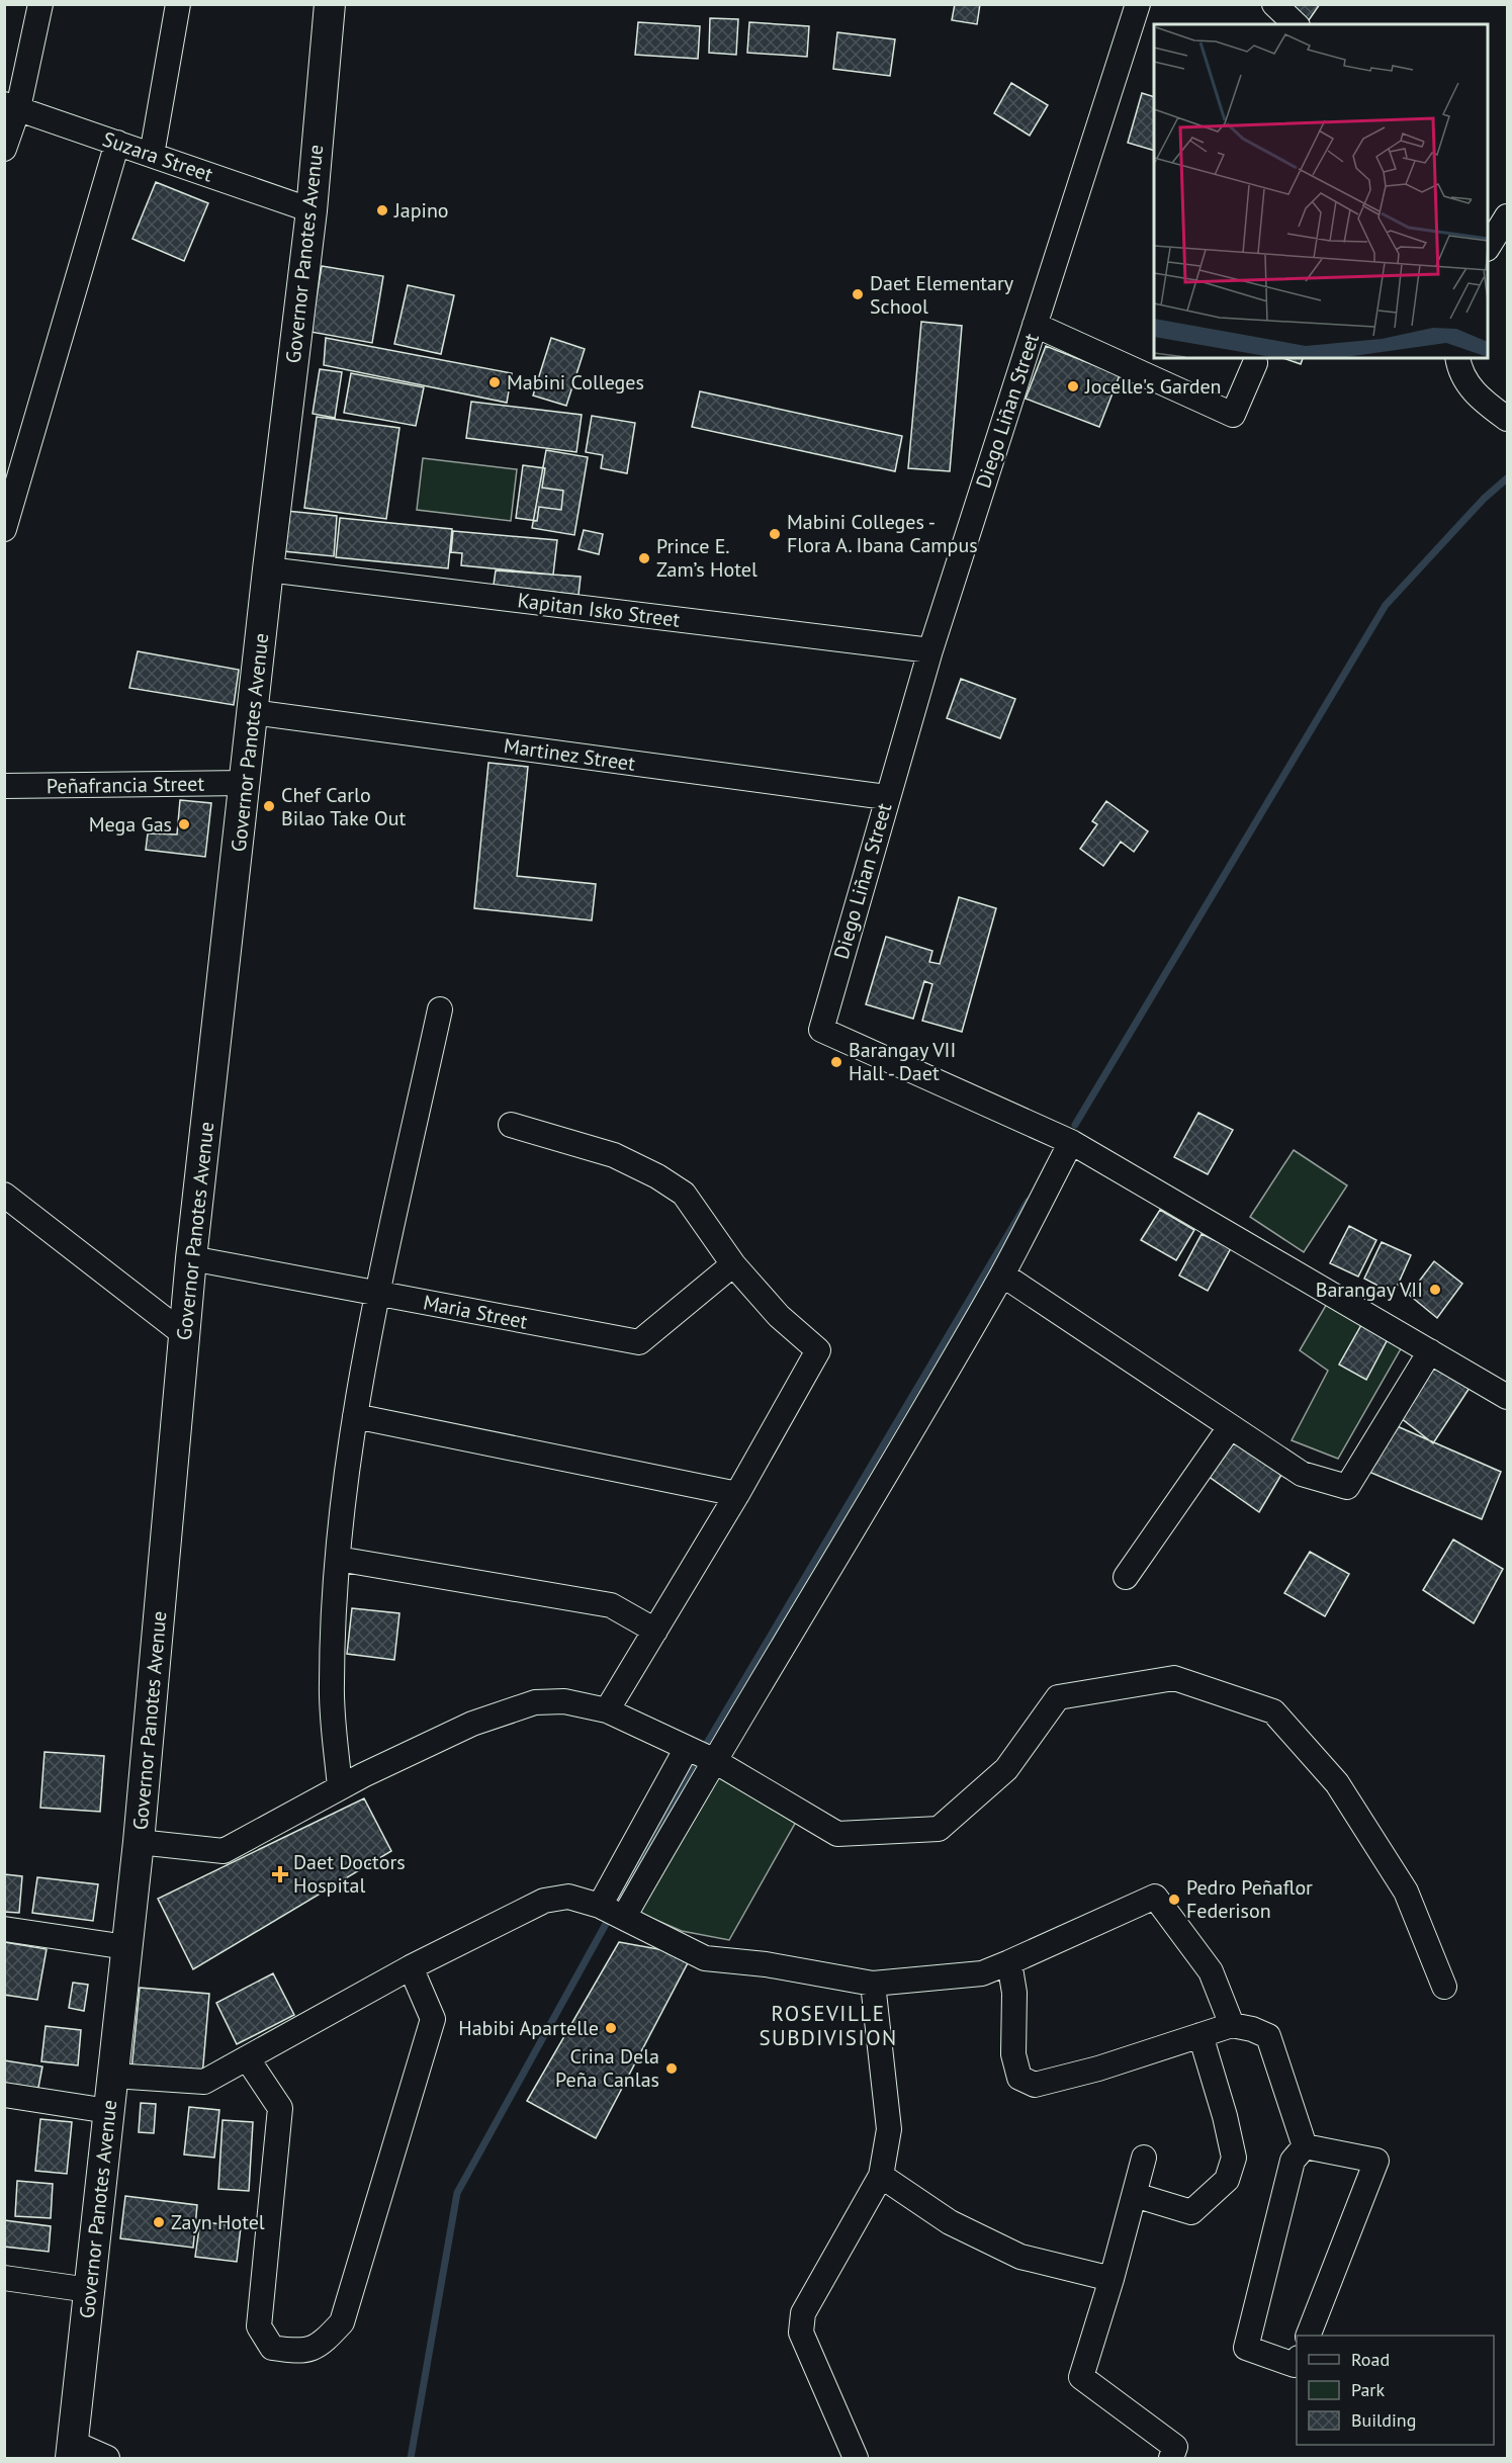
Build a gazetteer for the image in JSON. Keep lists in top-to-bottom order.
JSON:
{
  "streets": {
    "main road": ["Governor Panotes Avenue"],
    "street": [
      "Suzara Street",
      "Diego Liñan Street",
      "Kapitan Isko Street",
      "Martinez Street",
      "Peñafrancia Street",
      "Maria Street"
    ]
  },
  "crossings": [
    ["Suzara Street", "Governor Panotes Avenue"],
    ["Governor Panotes Avenue", "Kapitan Isko Street"],
    ["Governor Panotes Avenue", "Martinez Street"],
    ["Governor Panotes Avenue", "Peñafrancia Street"],
    ["Governor Panotes Avenue", "Maria Street"],
    ["Diego Liñan Street", "Kapitan Isko Street"],
    ["Diego Liñan Street", "Martinez Street"]
  ],
  "districts": ["ROSEVILLE SUBDIVISION"],
  "places": {
    "other": [
      "Japino",
      "Daet Elementary School",
      "Mabini Colleges",
      "Jocelle's Garden",
      "Mabini Colleges - Flora A. Ibana Campus",
      "Prince E. Zam’s Hotel",
      "Chef Carlo Bilao Take Out",
      "Mega Gas",
      "Barangay VII Hall - Daet",
      "Barangay VII",
      "Pedro Peñaflor Federison",
      "Habibi Apartelle",
      "Crina Dela Peña Canlas",
      "Zayn Hotel"
    ],
    "health": ["Daet Doctors Hospital"]
  },
  "legend": ["Road", "Park", "Building"]
}
